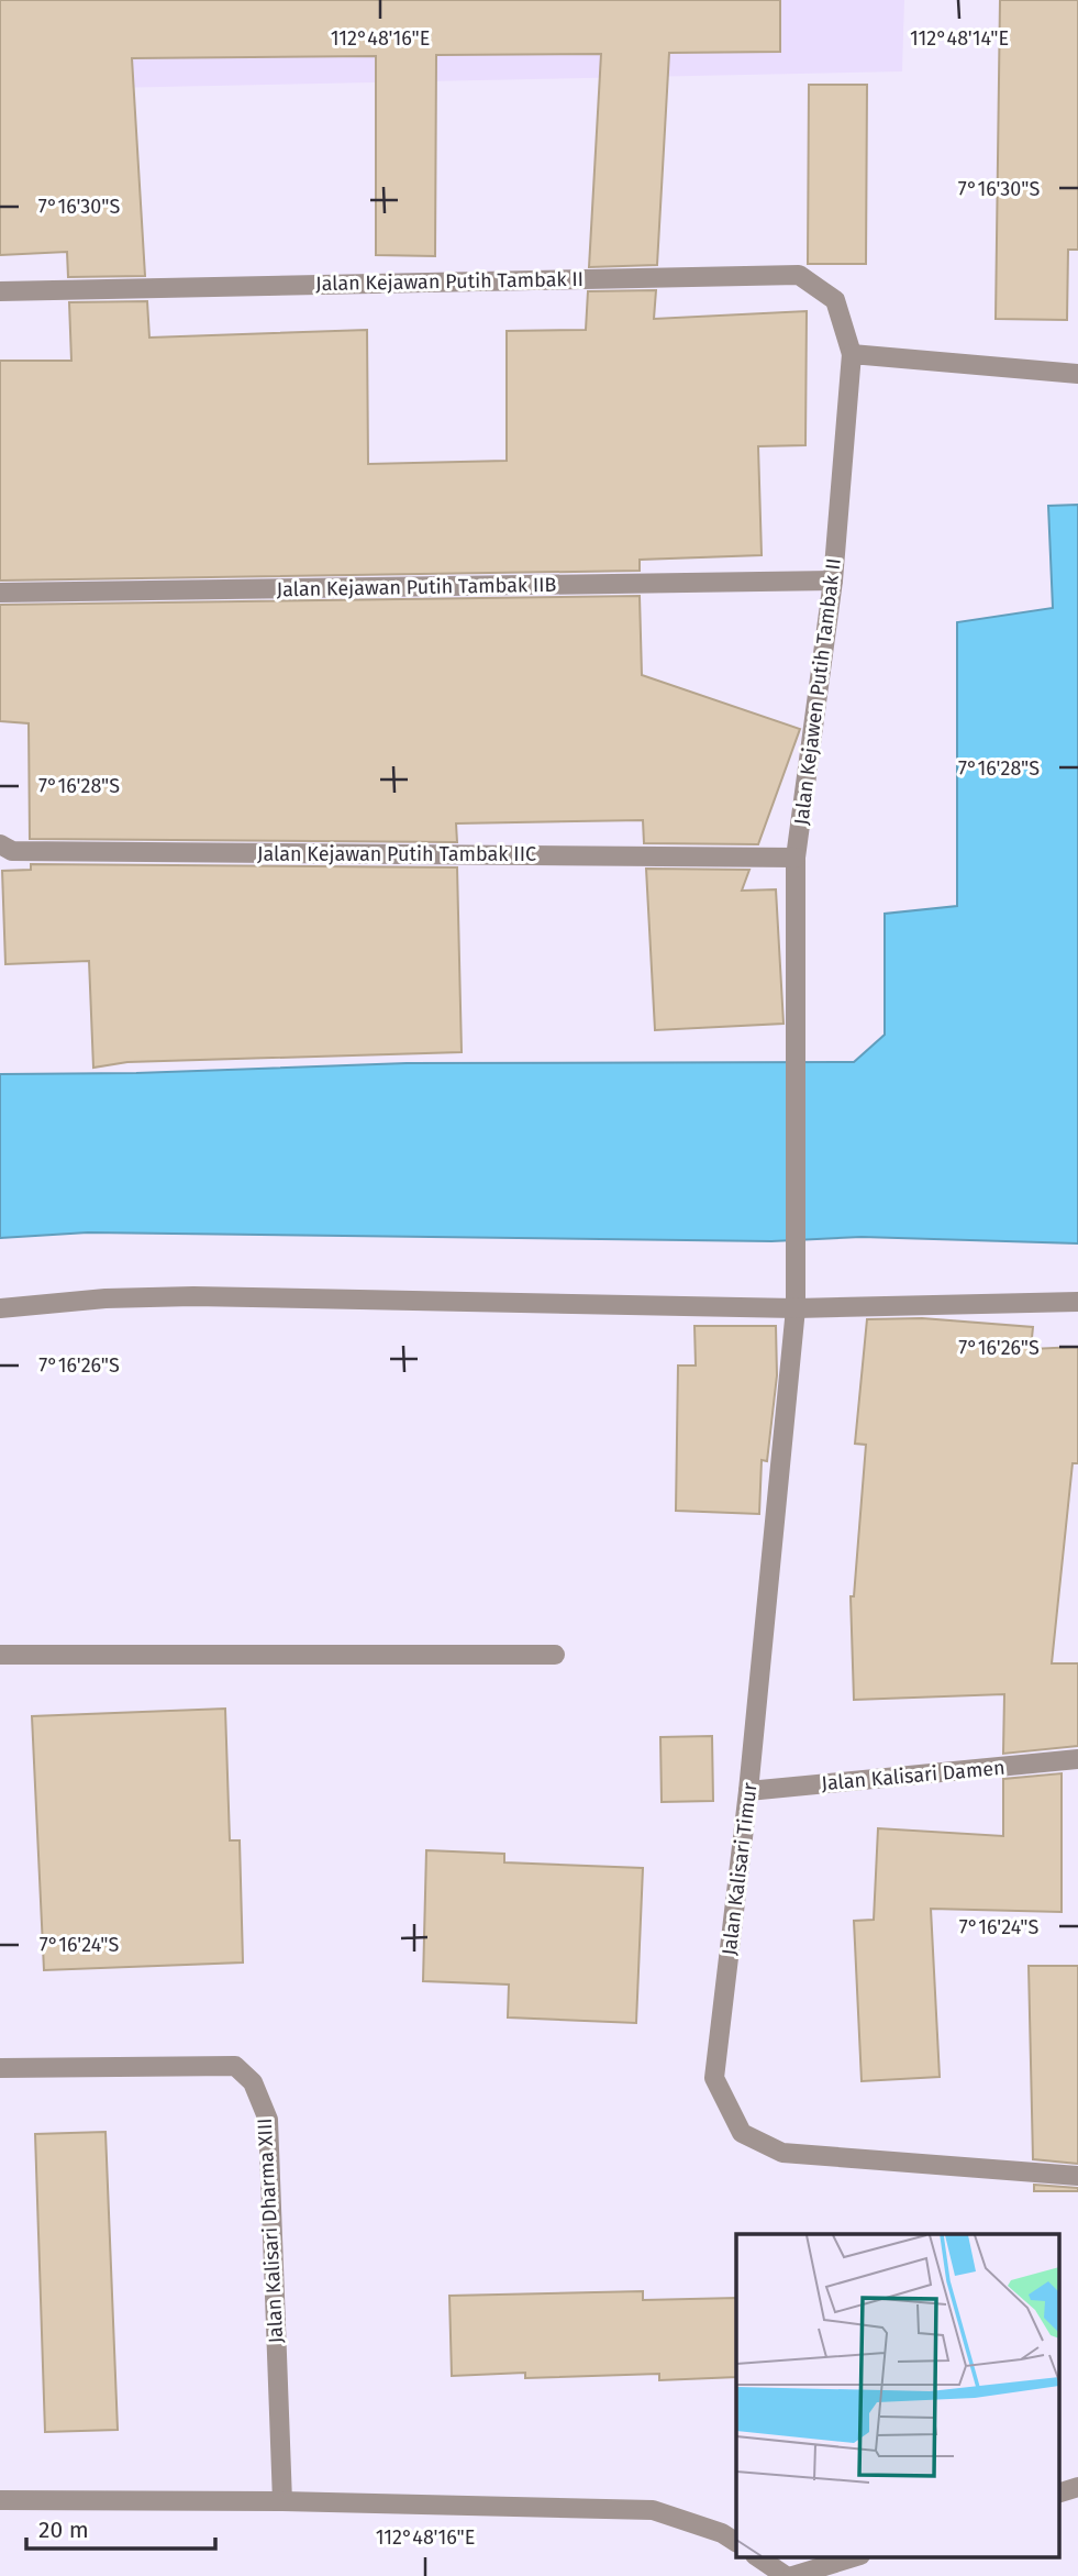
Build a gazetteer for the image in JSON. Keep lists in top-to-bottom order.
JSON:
{
  "streets": {
    "street": [
      "Jalan Kejawan Putih Tambak II",
      "Jalan Kejawan Putih Tambak IIB",
      "Jalan Kejawen Putih Tambak II",
      "Jalan Kejawan Putih Tambak IIC",
      "Jalan Kalisari Damen",
      "Jalan Kalisari Timur",
      "Jalan Kalisari Dharma XIII"
    ]
  },
  "crossings": [
    ["Jalan Kejawan Putih Tambak II", "Jalan Kejawen Putih Tambak II"],
    ["Jalan Kejawan Putih Tambak IIB", "Jalan Kejawen Putih Tambak II"],
    ["Jalan Kejawen Putih Tambak II", "Jalan Kejawan Putih Tambak IIC"],
    ["Jalan Kejawen Putih Tambak II", "Jalan Kalisari Timur"],
    ["Jalan Kalisari Damen", "Jalan Kalisari Timur"]
  ],
  "scale_bar": "20 m",
  "coordinates": [
    "112°48'16\"E",
    "112°48'14\"E",
    "7°16'30\"S",
    "7°16'28\"S",
    "7°16'26\"S",
    "7°16'24\"S"
  ]
}
